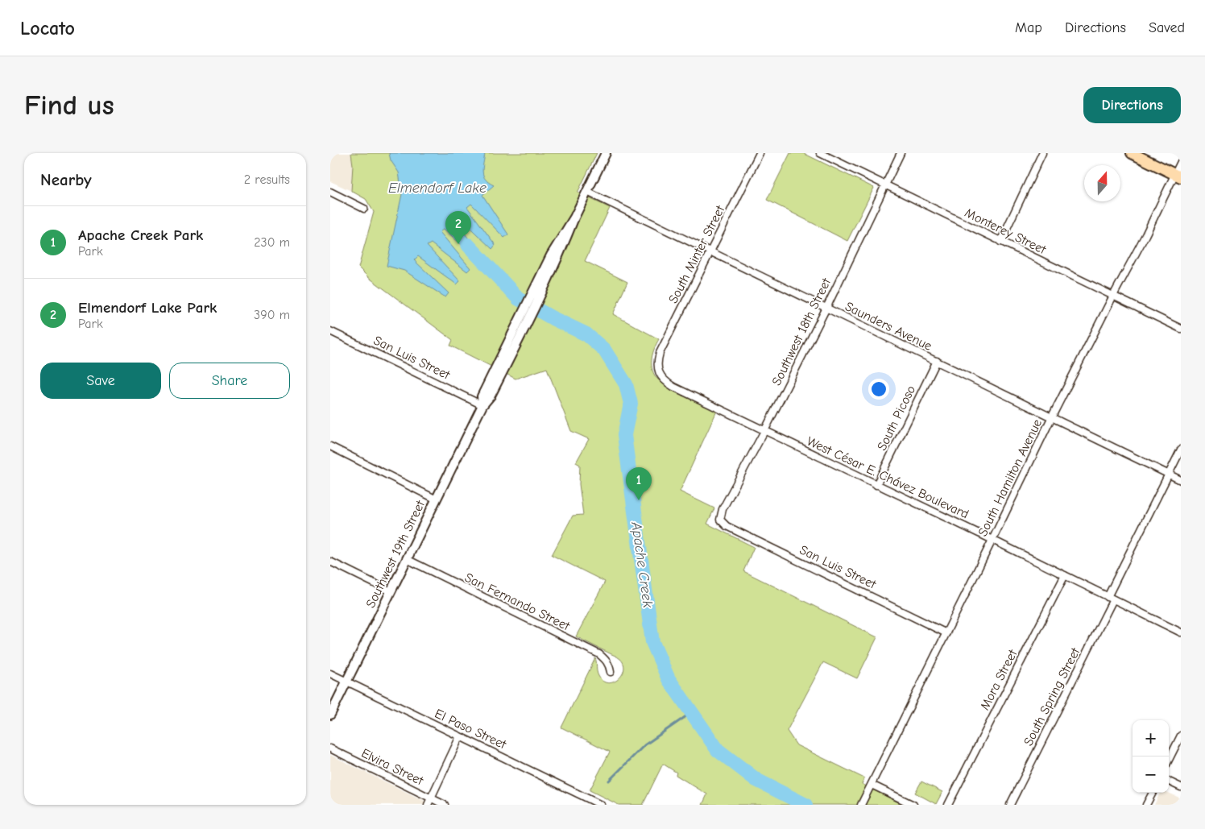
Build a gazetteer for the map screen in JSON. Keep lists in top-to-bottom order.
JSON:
{
  "streets": {
    "street": [
      "Monterey Street",
      "South Minter Street",
      "Saunders Avenue",
      "Southwest 18th Street",
      "San Luis Street",
      "South Picoso",
      "West César E. Chávez Boulevard",
      "South Hamilton Avenue",
      "Southwest 19th Street",
      "San Fernando Street",
      "Mora Street",
      "South Spring Street",
      "El Paso Street",
      "Elvira Street"
    ]
  },
  "crossings": [
    ["Monterey Street", "Southwest 18th Street"],
    ["Monterey Street", "South Hamilton Avenue"],
    ["South Minter Street", "Saunders Avenue"],
    ["South Minter Street", "West César E. Chávez Boulevard"],
    ["Saunders Avenue", "Southwest 18th Street"],
    ["Saunders Avenue", "South Picoso"],
    ["Saunders Avenue", "South Hamilton Avenue"],
    ["Saunders Avenue", "Southwest 19th Street"],
    ["Saunders Avenue", "South Spring Street"],
    ["Southwest 18th Street", "San Luis Street"],
    ["Southwest 18th Street", "West César E. Chávez Boulevard"],
    ["San Luis Street", "South Hamilton Avenue"],
    ["San Luis Street", "Southwest 19th Street"],
    ["South Picoso", "West César E. Chávez Boulevard"],
    ["West César E. Chávez Boulevard", "South Hamilton Avenue"],
    ["West César E. Chávez Boulevard", "Mora Street"],
    ["West César E. Chávez Boulevard", "South Spring Street"],
    ["Southwest 19th Street", "San Fernando Street"],
    ["Southwest 19th Street", "El Paso Street"]
  ],
  "water": ["Elmendorf Lake", "Apache Creek"],
  "north": "top",
  "page": {
    "header": "Locato",
    "nav": ["Map", "Directions", "Saved"],
    "buttons": [
      "Directions",
      ["Save", "Share"]
    ],
    "title": "Find us",
    "heading": ["Nearby", "2 results"],
    "list": [
      {
        "mark": "1",
        "name": "Apache Creek Park",
        "note": "Park",
        "value": "230 m"
      },
      {
        "mark": "2",
        "name": "Elmendorf Lake Park",
        "note": "Park",
        "value": "390 m"
      }
    ],
    "pins": ["2", "1"],
    "map_buttons": ["+", "−"]
  }
}
